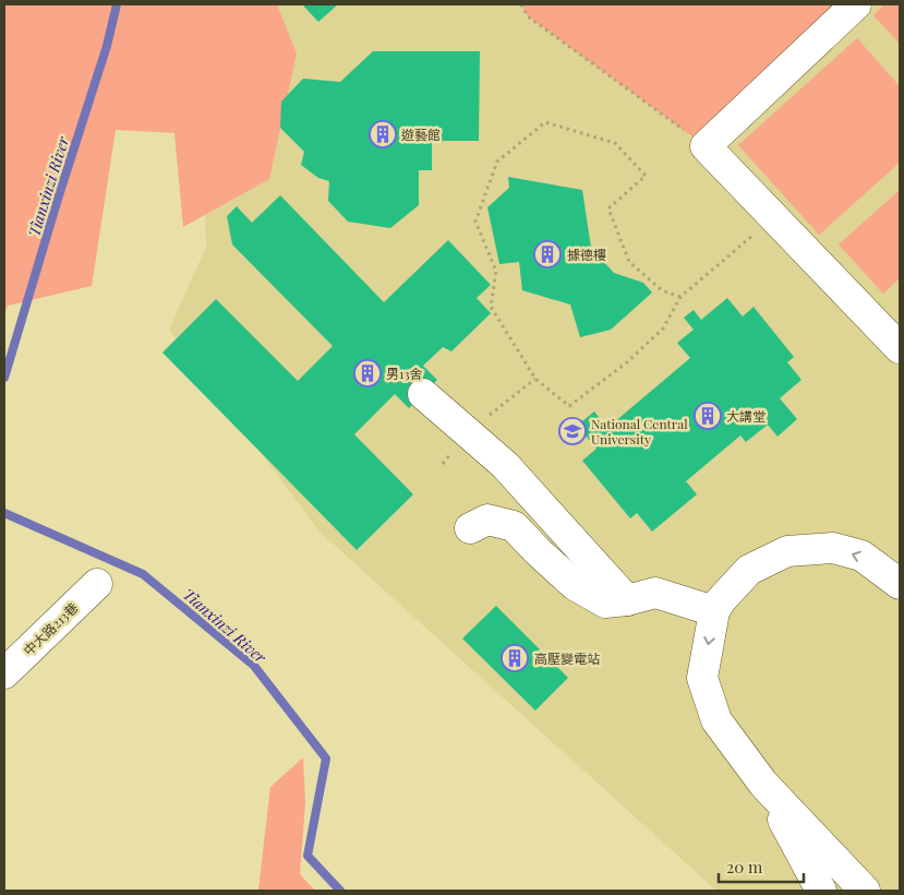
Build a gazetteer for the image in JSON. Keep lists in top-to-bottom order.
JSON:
{
  "streets": {
    "street": ["中大路213巷"]
  },
  "water": ["Tianxinzi River"],
  "places": {
    "building": [
      "遊藝館",
      "據德樓",
      "男13舍",
      "大講堂",
      "高壓變電站"
    ],
    "school or university": ["National Central University"]
  },
  "scale_bar": "20 m"
}
